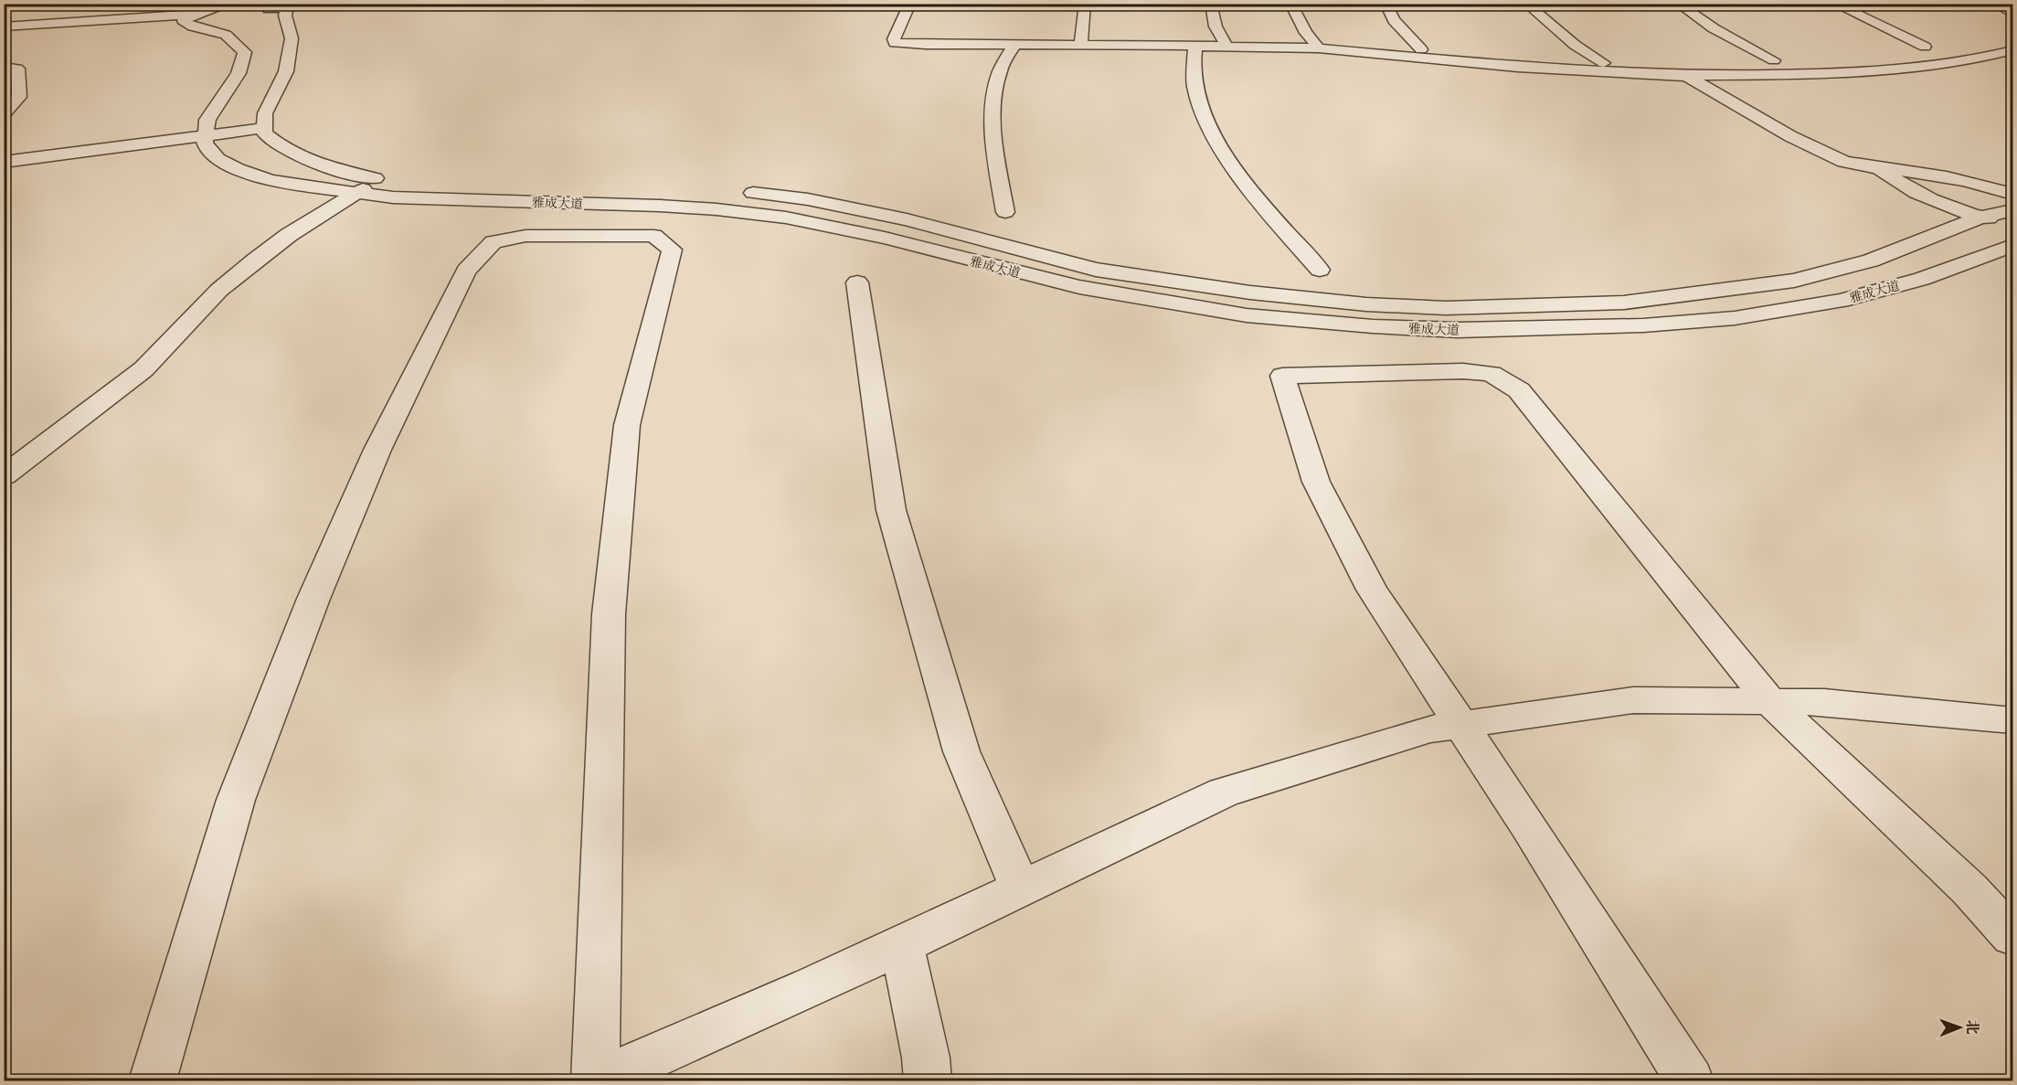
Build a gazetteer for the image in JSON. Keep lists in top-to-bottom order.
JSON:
{
  "streets": {
    "street": ["雅成大道"]
  },
  "north": "right"
}
